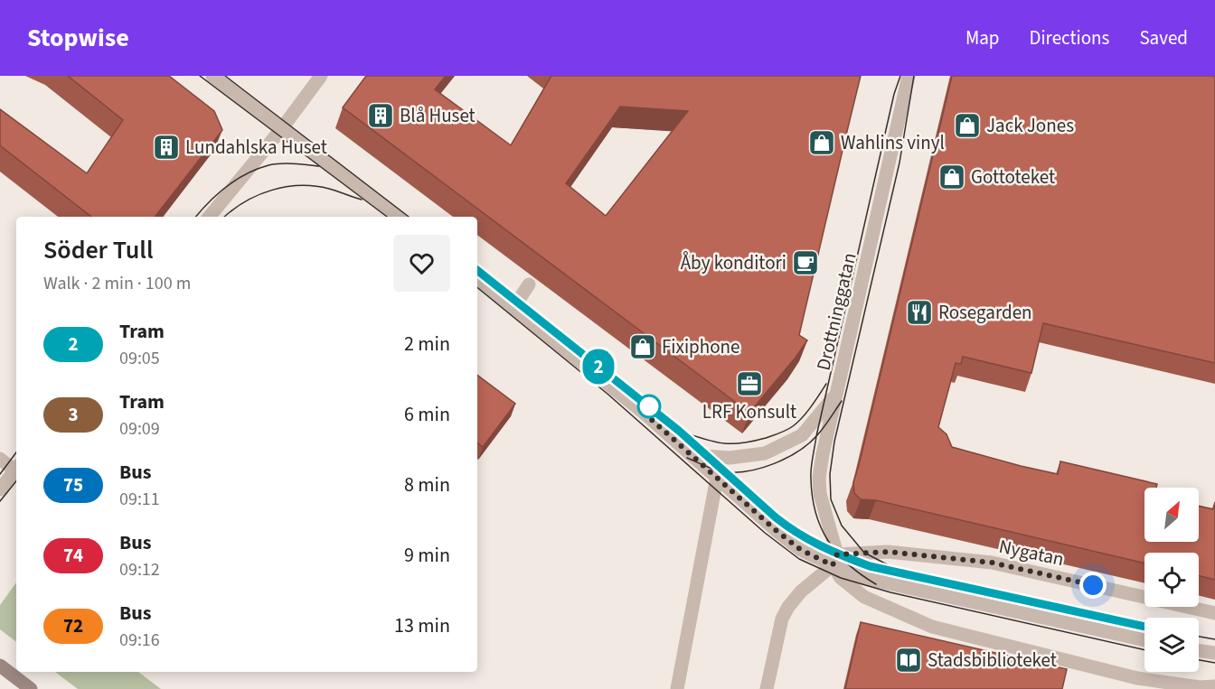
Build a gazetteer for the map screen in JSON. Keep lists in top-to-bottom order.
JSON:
{
  "streets": {
    "street": ["Drottninggatan", "Nygatan"]
  },
  "crossings": [
    ["Drottninggatan", "Nygatan"]
  ],
  "places": {
    "building": ["Blå Huset", "Lundahlska Huset"],
    "shop": [
      "Jack Jones",
      "Wahlins vinyl",
      "Gottoteket",
      "Fixiphone"
    ],
    "cafe": ["Åby konditori"],
    "restaurant": ["Rosegarden"],
    "office": ["LRF Konsult"],
    "library": ["Stadsbiblioteket"]
  },
  "lines": ["tram line 2"],
  "north": "top right",
  "page": {
    "header": "Stopwise",
    "nav": ["Map", "Directions", "Saved"],
    "on_map": "2",
    "heading": ["Söder Tull", "Walk · 2 min · 100 m"],
    "list": [
      {
        "mark": "2",
        "name": "Tram",
        "note": "09:05",
        "value": "2 min"
      },
      {
        "mark": "3",
        "name": "Tram",
        "note": "09:09",
        "value": "6 min"
      },
      {
        "mark": "75",
        "name": "Bus",
        "note": "09:11",
        "value": "8 min"
      },
      {
        "mark": "74",
        "name": "Bus",
        "note": "09:12",
        "value": "9 min"
      },
      {
        "mark": "72",
        "name": "Bus",
        "note": "09:16",
        "value": "13 min"
      }
    ]
  }
}
